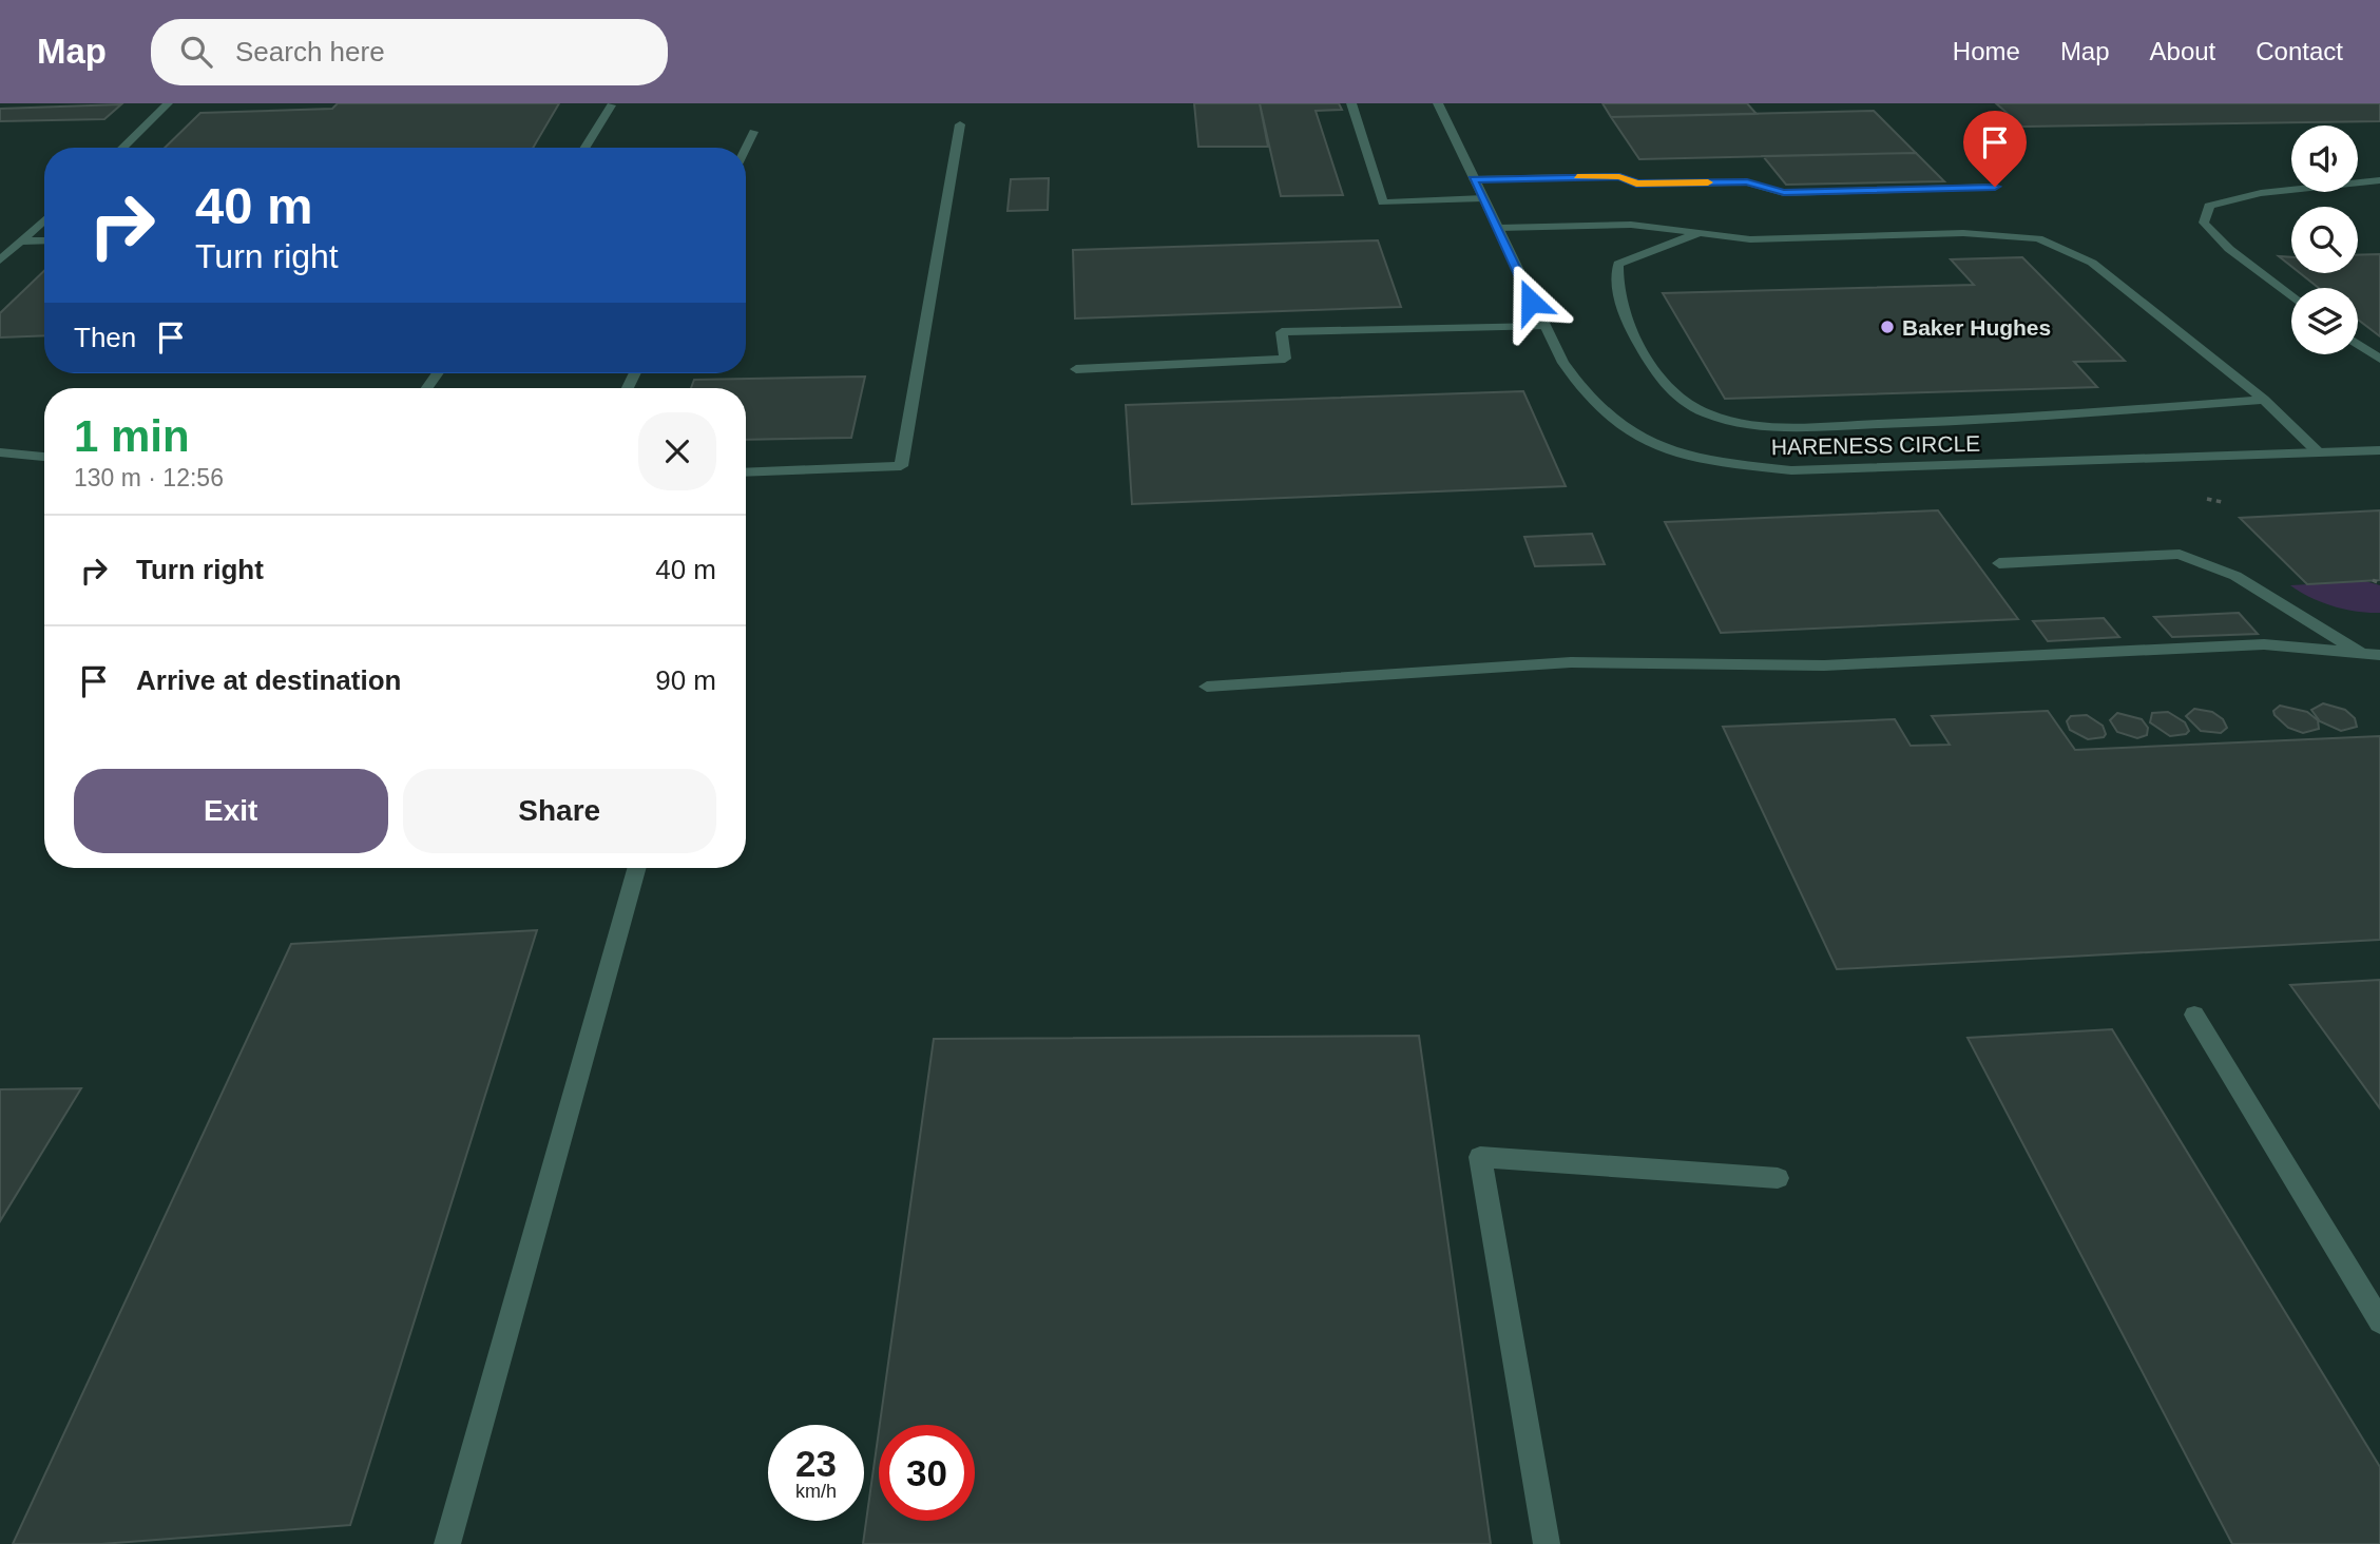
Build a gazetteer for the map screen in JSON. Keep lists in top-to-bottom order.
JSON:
{
  "streets": {
    "street": ["HARENESS CIRCLE"]
  },
  "places": ["Baker Hughes"],
  "page": {
    "header": "Map",
    "search": "Search here",
    "nav": [
      "Home",
      "Map",
      "About",
      "Contact"
    ],
    "turn": ["40 m", "Turn right"],
    "then": "Then",
    "heading": ["1 min", "130 m · 12:56"],
    "list": [
      {
        "name": "Turn right",
        "value": "40 m"
      },
      {
        "name": "Arrive at destination",
        "value": "90 m"
      }
    ],
    "buttons": ["Exit", "Share"],
    "speed": "23 km/h",
    "limit": "30"
  }
}
